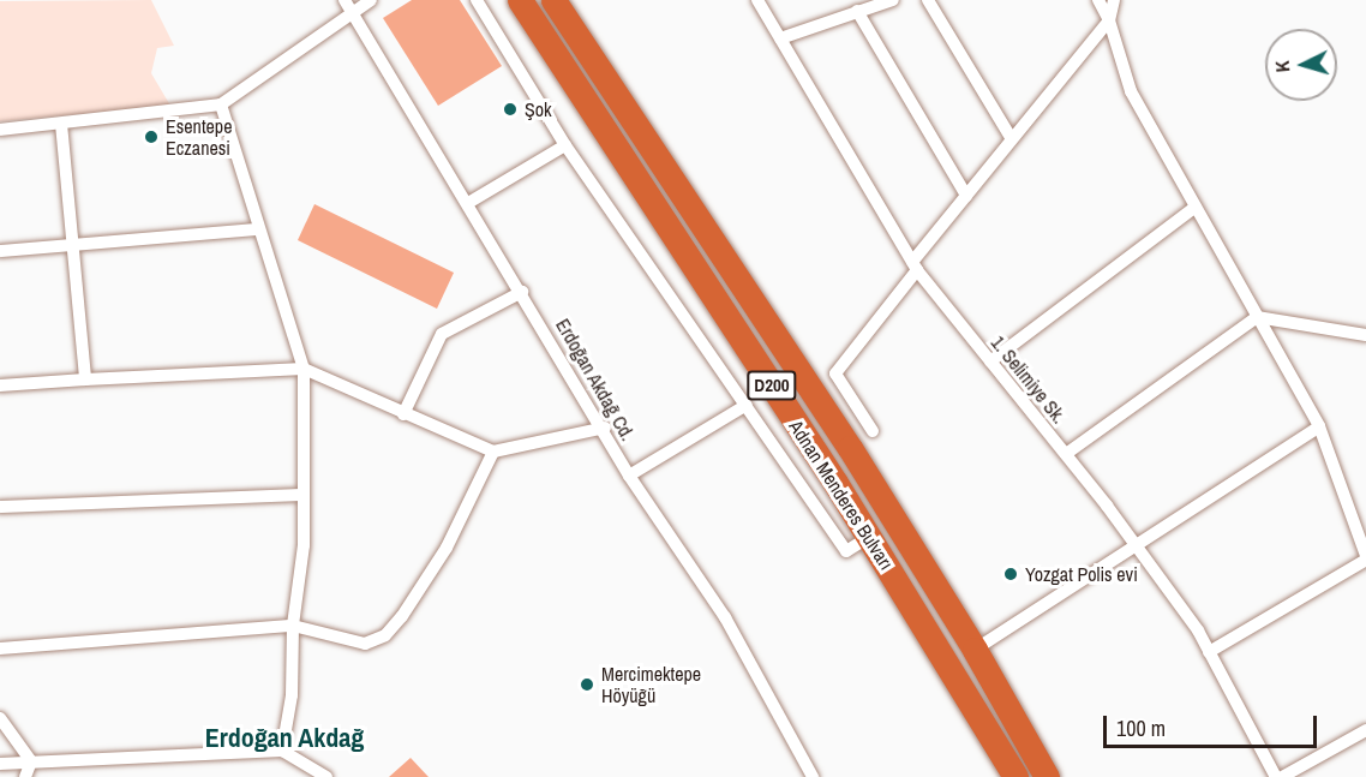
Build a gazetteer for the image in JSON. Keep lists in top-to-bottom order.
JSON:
{
  "streets": {
    "highway": ["D200", "Adnan Menderes Bulvarı"],
    "street": ["Erdoğan Akdağ Cd.", "1. Selimiye Sk."]
  },
  "districts": ["Erdoğan Akdağ"],
  "places": [
    "Şok",
    "Esentepe Eczanesi",
    "Yozgat Polis evi",
    "Mercimektepe Höyüğü"
  ],
  "scale_bar": "100 m",
  "north": "left"
}
